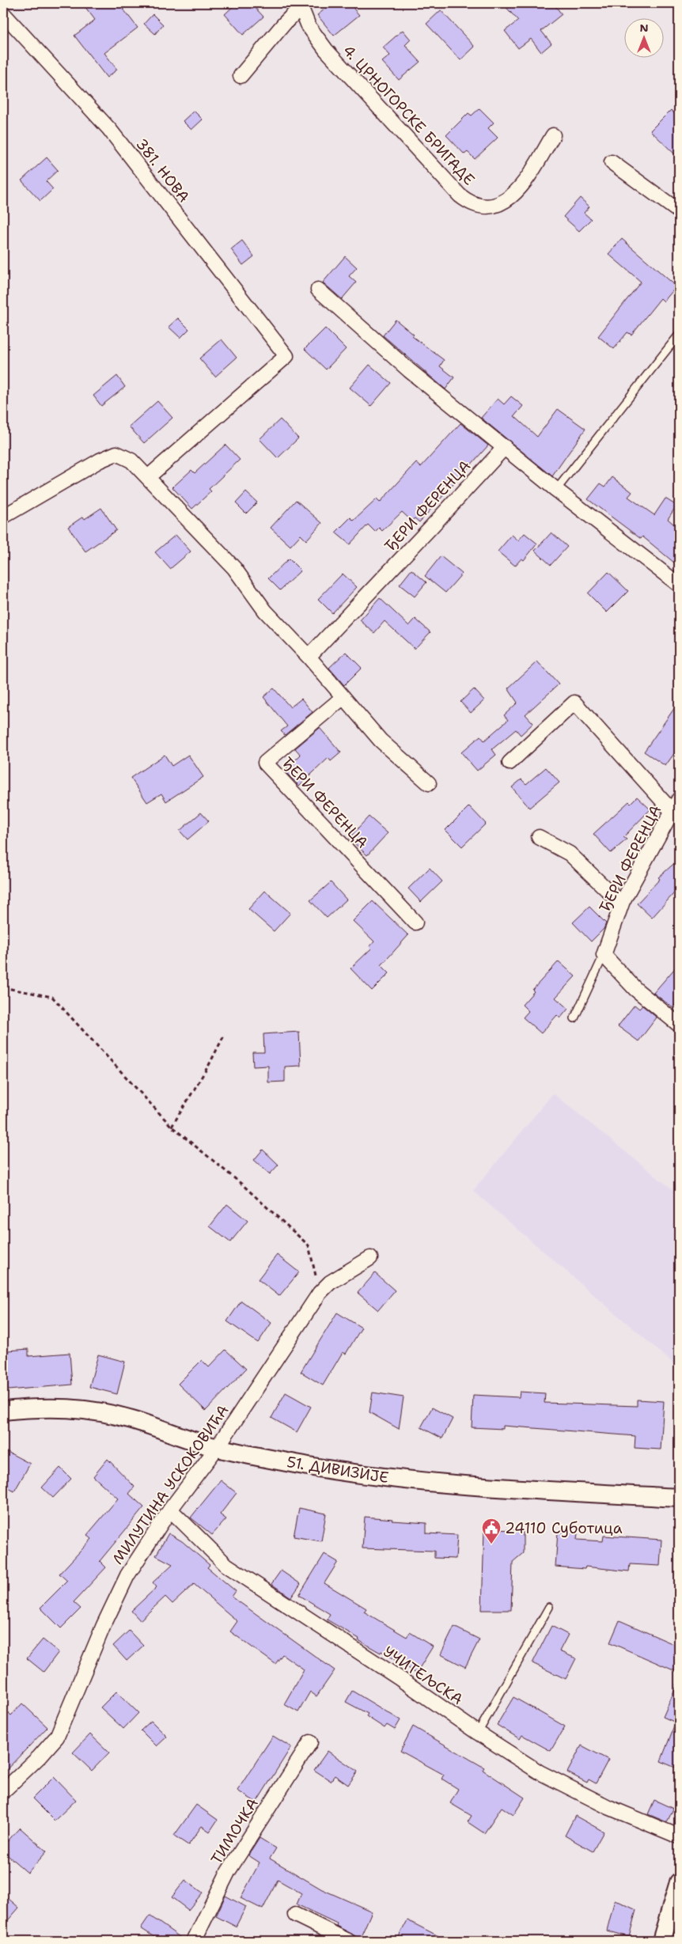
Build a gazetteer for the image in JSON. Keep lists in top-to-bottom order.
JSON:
{
  "streets": {
    "street": [
      "4. ЦРНОГОРСКЕ БРИГАДЕ",
      "381. НОВА",
      "ЂЕРИ ФЕРЕНЦА",
      "51. ДИВИЗИЈЕ",
      "МИЛУТИНА УСКОКОВИЋА",
      "УЧИТЕЉСКА",
      "ТИМОЧКА"
    ]
  },
  "crossings": [
    ["51. ДИВИЗИЈЕ", "МИЛУТИНА УСКОКОВИЋА"],
    ["МИЛУТИНА УСКОКОВИЋА", "УЧИТЕЉСКА"]
  ],
  "places": {
    "public building": ["24110 Суботица"]
  },
  "north": "top"
}
